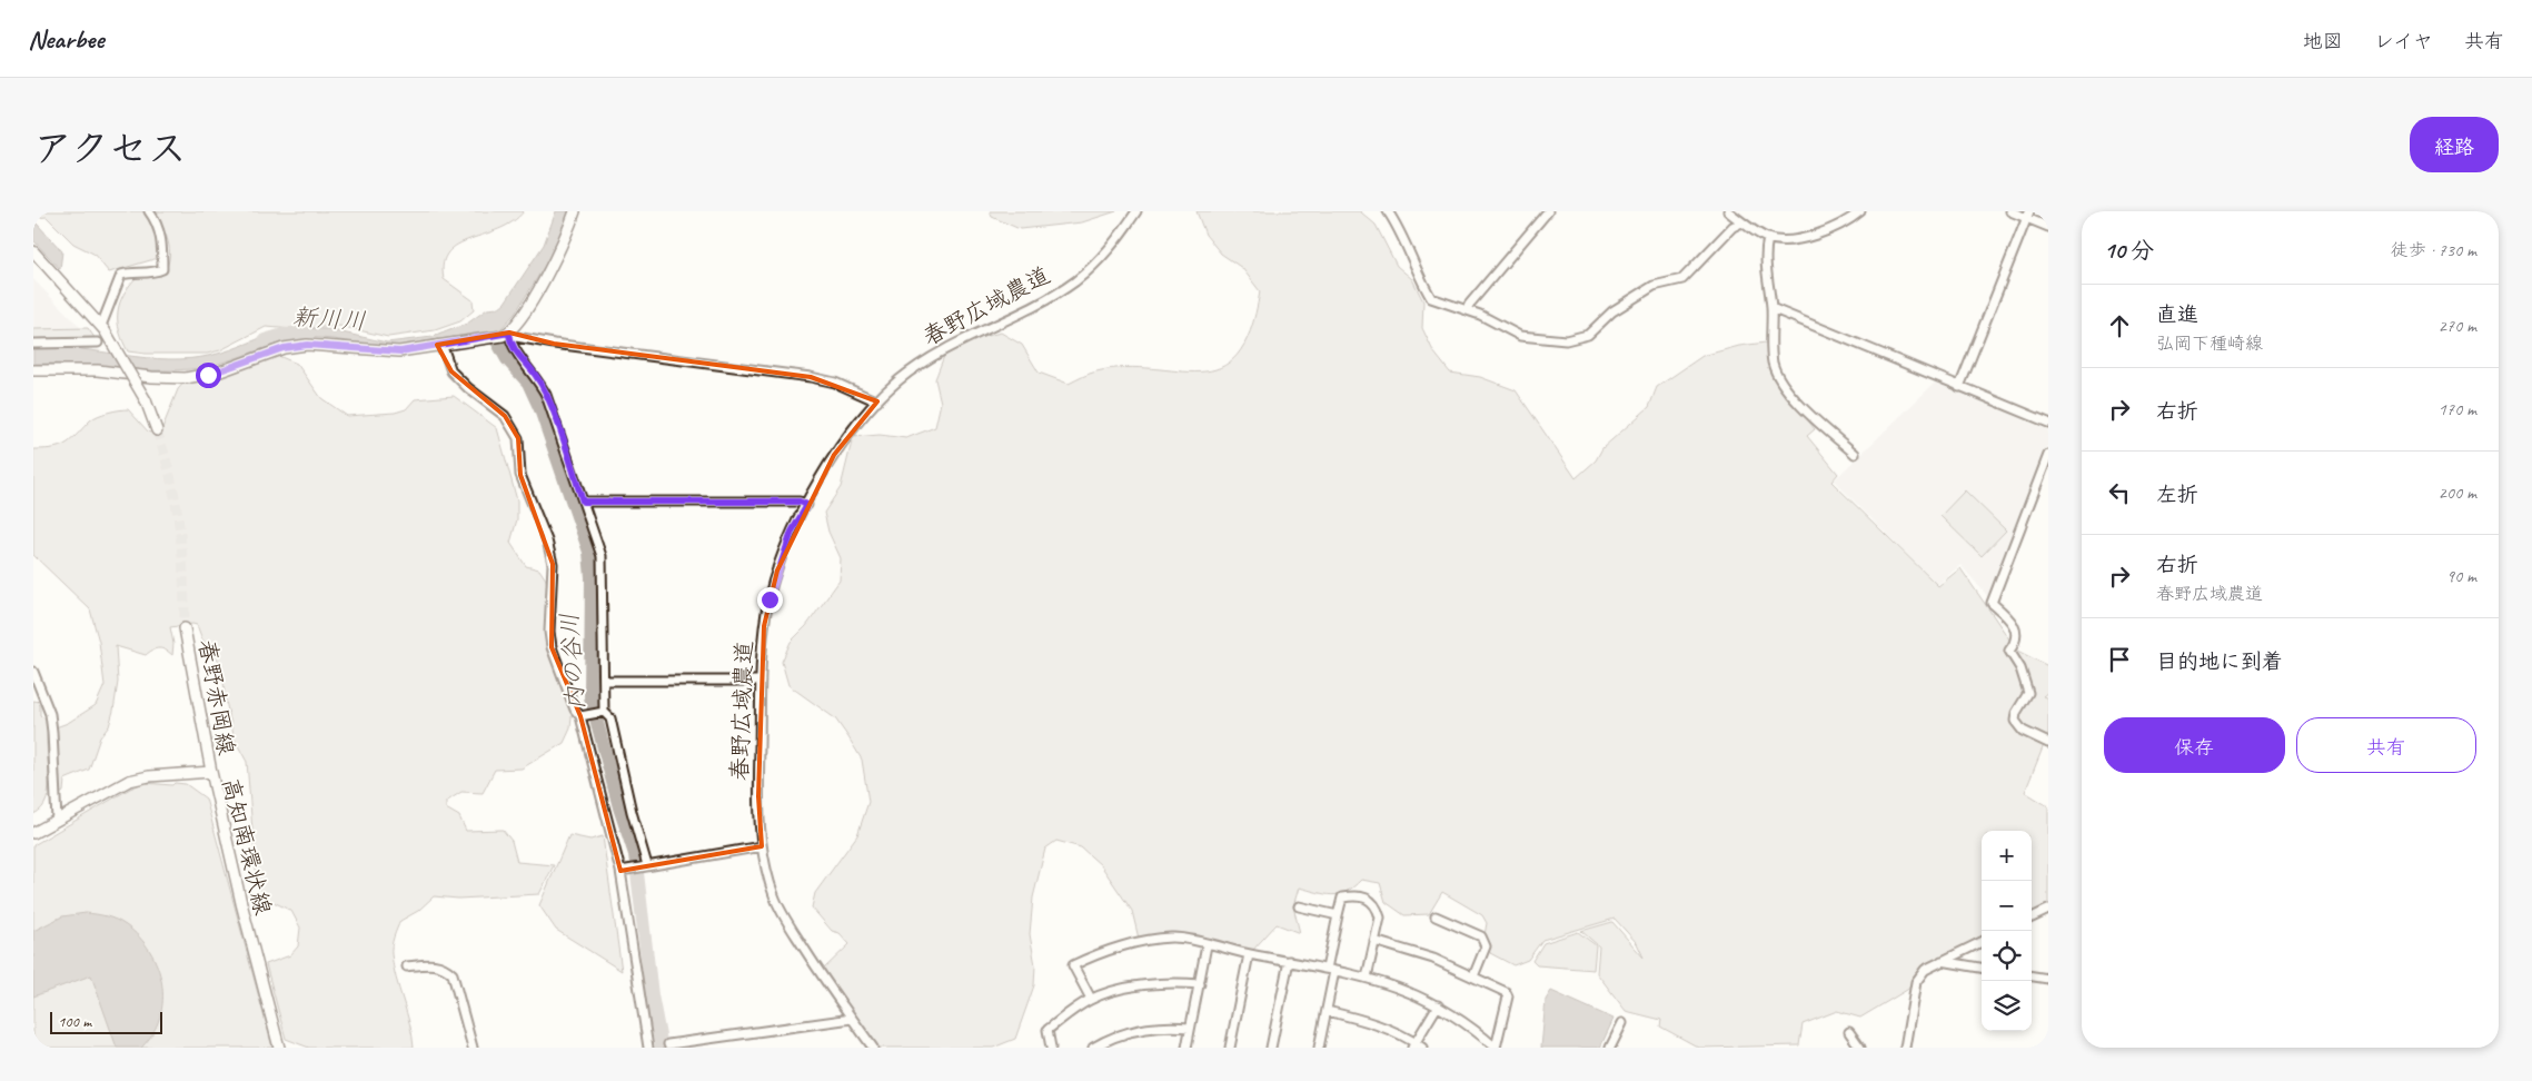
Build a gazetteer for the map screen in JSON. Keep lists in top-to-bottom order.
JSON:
{
  "streets": {
    "main road": ["春野赤岡線", "高知南環状線"],
    "street": ["春野広域農道"]
  },
  "crossings": [
    ["春野赤岡線", "高知南環状線"]
  ],
  "water": ["新川川", "内の谷川"],
  "scale_bar": "100 m",
  "page": {
    "header": "Nearbee",
    "nav": ["地図", "レイヤ", "共有"],
    "title": "アクセス",
    "buttons": [
      "経路",
      ["保存", "共有"]
    ],
    "heading": ["10 分", "徒歩 · 730 m"],
    "list": [
      ["直進", "弘岡下種崎線", "270 m"],
      ["右折", "170 m"],
      ["左折", "200 m"],
      ["右折", "春野広域農道", "90 m"],
      "目的地に到着"
    ],
    "map_buttons": ["+", "−"],
    "scale": "100 m"
  }
}
